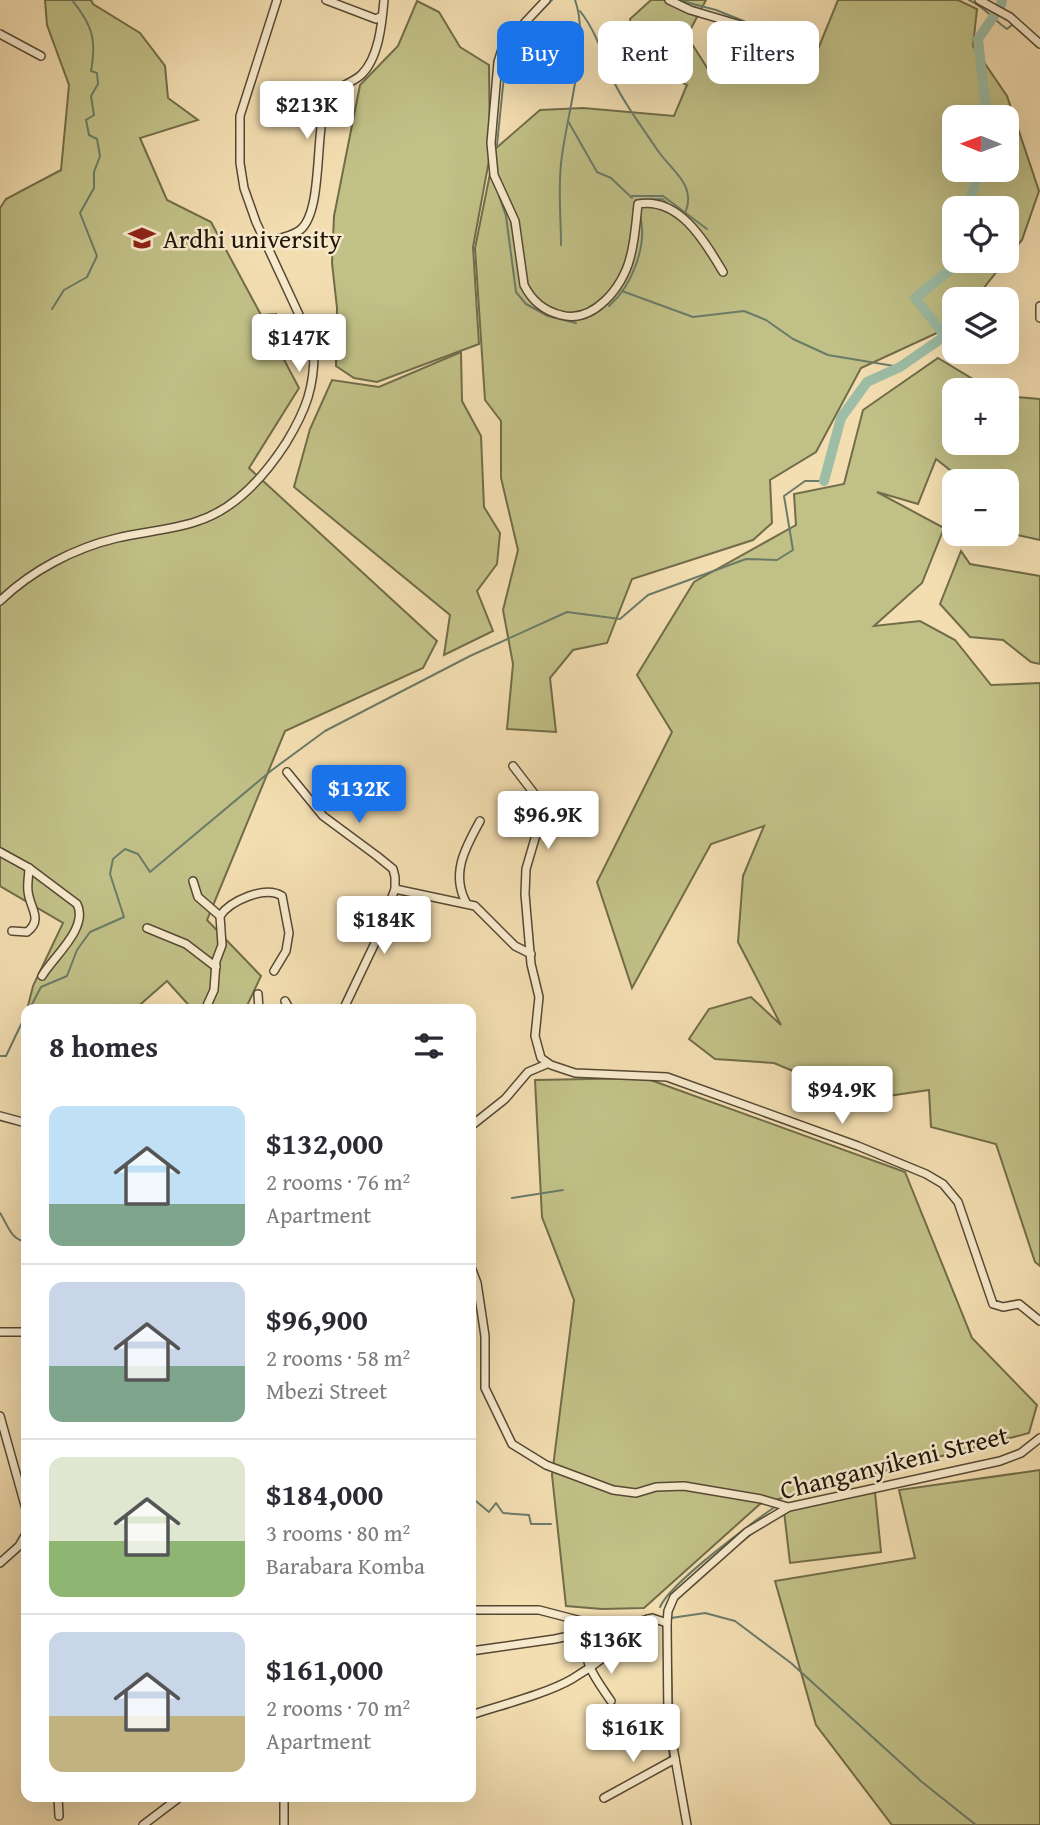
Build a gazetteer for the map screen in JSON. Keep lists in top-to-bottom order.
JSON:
{
  "streets": {
    "street": ["Changanyikeni Street"]
  },
  "places": {
    "school or university": ["Ardhi university"]
  },
  "north": "left",
  "page": {
    "chip": ["Buy", "Rent", "Filters"],
    "price": [
      "$213K",
      "$147K",
      "$132K",
      "$96.9K",
      "$184K",
      "$94.9K",
      "$136K",
      "$161K"
    ],
    "map_buttons": ["+", "−"],
    "heading": "8 homes",
    "list": [
      {
        "name": "$132,000",
        "note": "2 rooms · 76 m² · Apartment"
      },
      {
        "name": "$96,900",
        "note": "2 rooms · 58 m² · Mbezi Street"
      },
      {
        "name": "$184,000",
        "note": "3 rooms · 80 m² · Barabara Komba"
      },
      {
        "name": "$161,000",
        "note": "2 rooms · 70 m² · Apartment"
      }
    ]
  }
}
